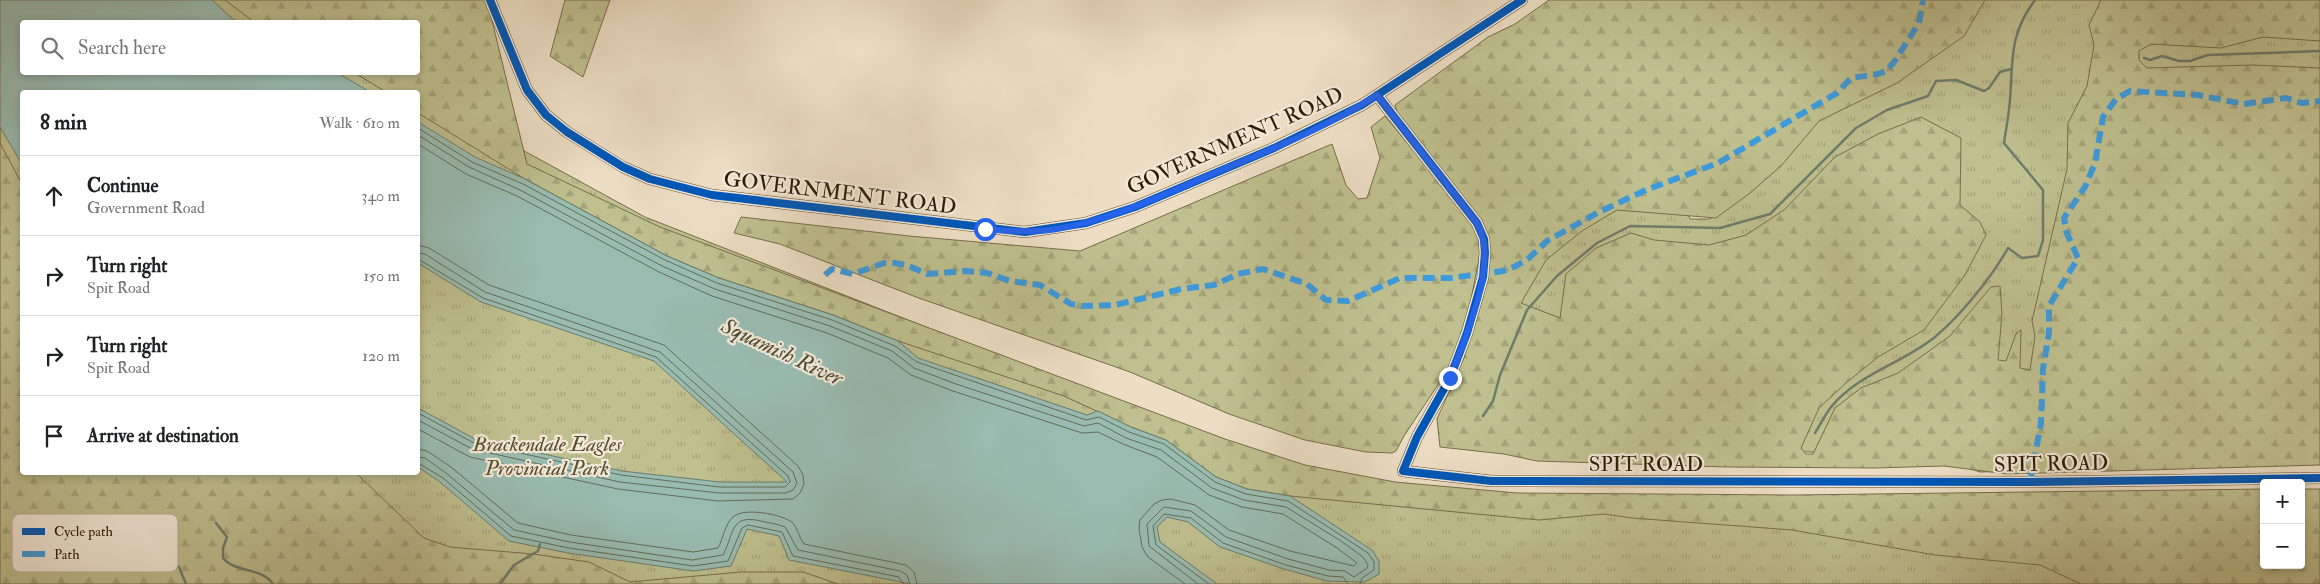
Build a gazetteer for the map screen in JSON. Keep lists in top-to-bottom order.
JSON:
{
  "streets": {
    "street": ["GOVERNMENT ROAD", "SPIT ROAD"]
  },
  "crossings": [
    ["GOVERNMENT ROAD", "SPIT ROAD"]
  ],
  "water": ["Squamish River"],
  "parks": ["Brackendale Eagles Provincial Park"],
  "legend": ["Cycle path", "Path"],
  "page": {
    "search": "Search here",
    "heading": ["8 min", "Walk · 610 m"],
    "list": [
      ["Continue", "Government Road", "340 m"],
      ["Turn right", "Spit Road", "150 m"],
      ["Turn right", "Spit Road", "120 m"],
      "Arrive at destination"
    ],
    "map_buttons": ["+", "−"]
  }
}
